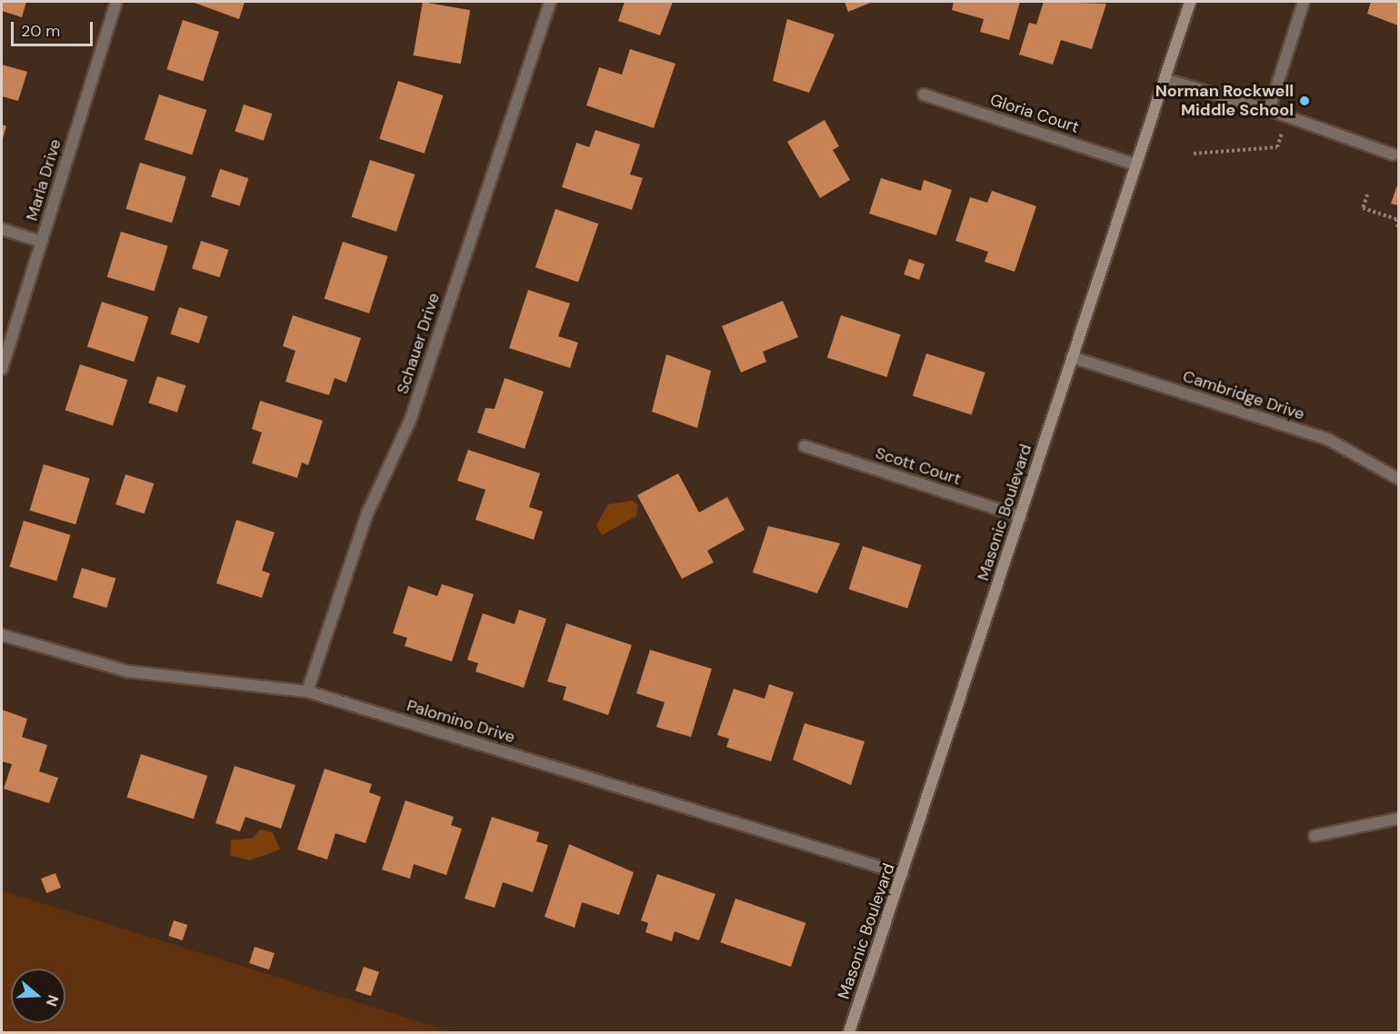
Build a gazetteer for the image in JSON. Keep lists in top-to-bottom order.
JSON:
{
  "streets": {
    "street": [
      "Gloria Court",
      "Marla Drive",
      "Schauer Drive",
      "Cambridge Drive",
      "Scott Court",
      "Masonic Boulevard",
      "Palomino Drive"
    ]
  },
  "crossings": [
    ["Gloria Court", "Masonic Boulevard"],
    ["Schauer Drive", "Palomino Drive"],
    ["Cambridge Drive", "Masonic Boulevard"],
    ["Scott Court", "Masonic Boulevard"],
    ["Masonic Boulevard", "Palomino Drive"]
  ],
  "places": ["Norman Rockwell Middle School"],
  "scale_bar": "20 m",
  "north": "right"
}
